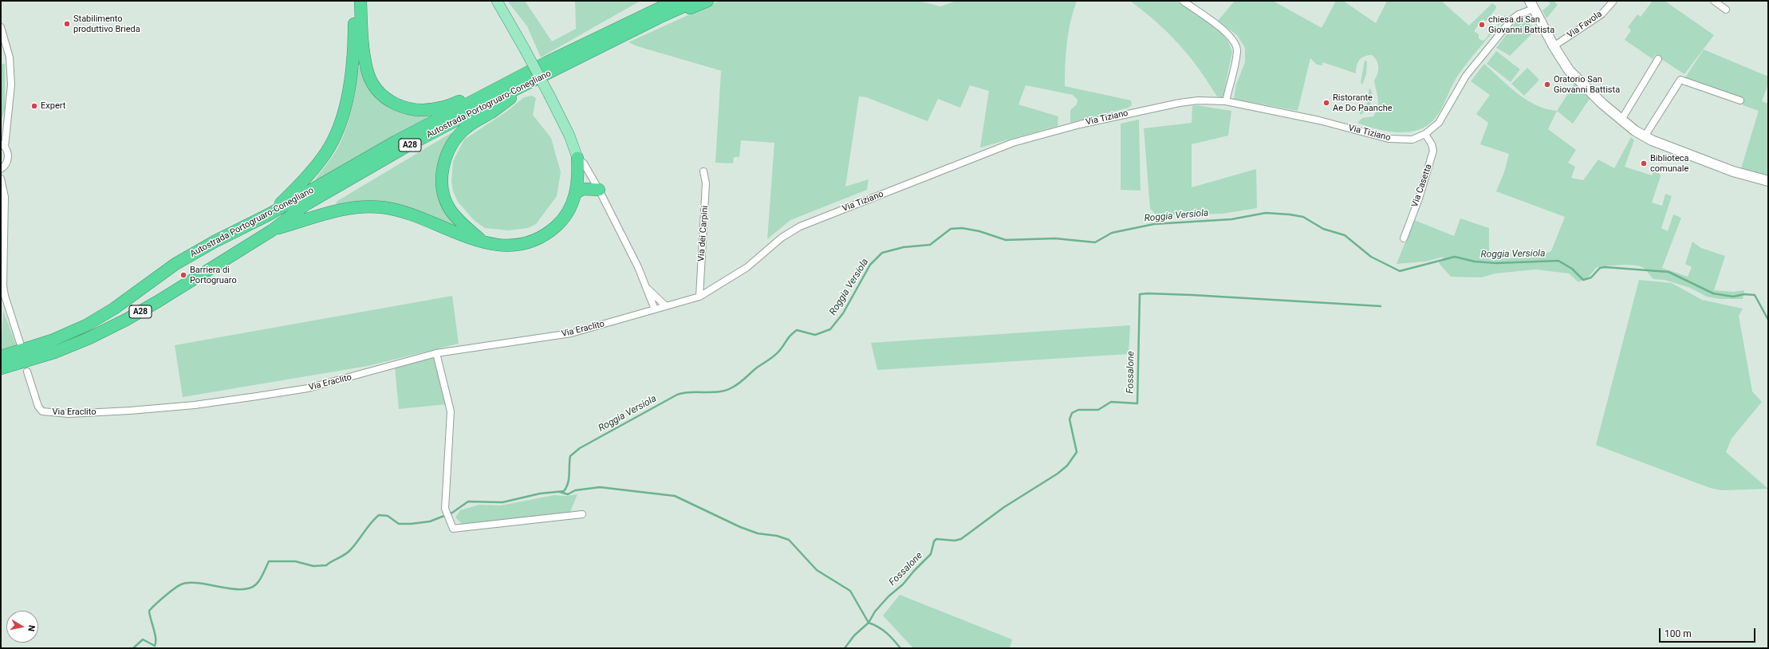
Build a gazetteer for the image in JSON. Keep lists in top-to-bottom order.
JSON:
{
  "streets": {
    "highway": ["Autostrada Portogruaro-Conegliano", "A28"],
    "street": [
      "Via Favola",
      "Via Tiziano",
      "Via Casetta",
      "Via dei Carpini",
      "Via Eraclito"
    ]
  },
  "crossings": [
    ["Via Tiziano", "Via Casetta"],
    ["Via Tiziano", "Via dei Carpini"],
    ["Via Tiziano", "Via Eraclito"]
  ],
  "water": ["Roggia Versiola", "Fossalone"],
  "places": [
    "Stabilimento produttivo Brieda",
    "chiesa di San Giovanni Battista",
    "Oratorio San Giovanni Battista",
    "Ristorante Ae Do Paanche",
    "Expert",
    "Biblioteca comunale",
    "Barriera di Portogruaro"
  ],
  "scale_bar": "100 m",
  "north": "right"
}
